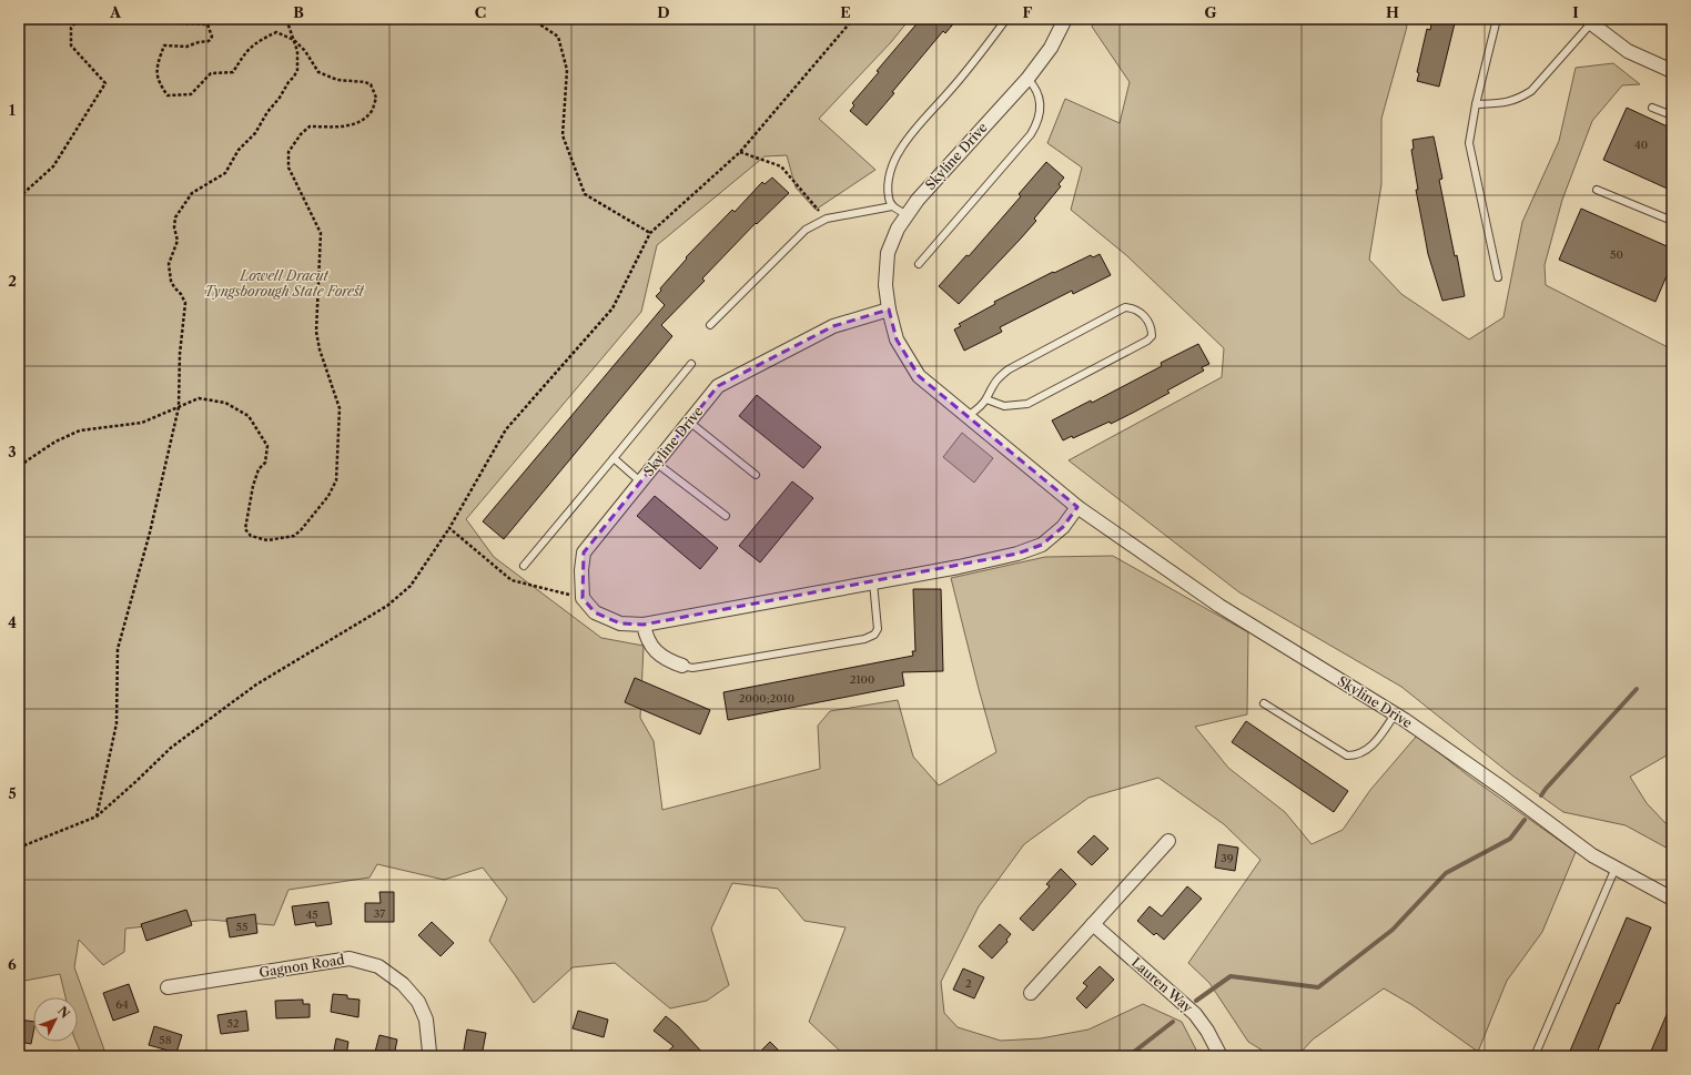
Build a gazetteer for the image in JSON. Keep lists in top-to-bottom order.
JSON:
{
  "streets": {
    "street": ["Skyline Drive", "Gagnon Road", "Lauren Way"]
  },
  "parks": ["Lowell Dracut Tyngsborough State Forest"],
  "house_numbers": [
    "40",
    "50",
    "2100",
    "2000;2010",
    "39",
    "37",
    "45",
    "55",
    "2",
    "64",
    "52",
    "58"
  ],
  "north": "top right",
  "grid": {
    "columns": [
      "A",
      "B",
      "C",
      "D",
      "E",
      "F",
      "G",
      "H",
      "I"
    ],
    "rows": [
      "1",
      "2",
      "3",
      "4",
      "5",
      "6"
    ]
  }
}
